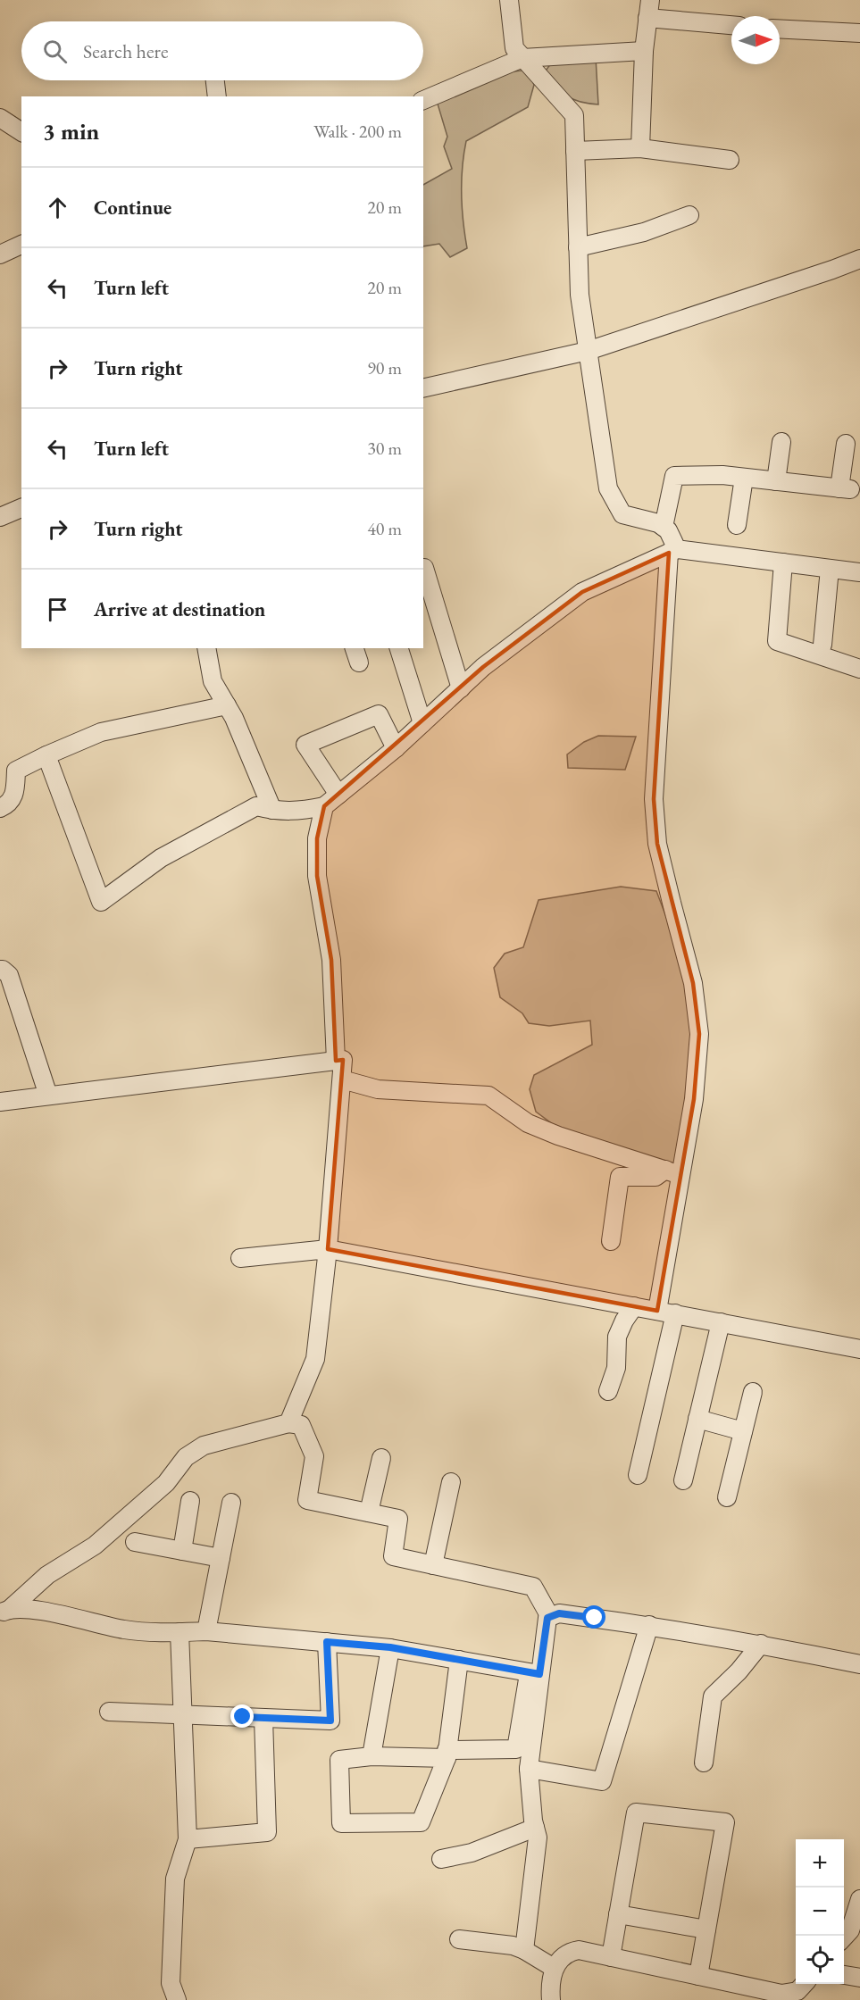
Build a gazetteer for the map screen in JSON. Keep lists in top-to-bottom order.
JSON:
{
  "north": "right",
  "page": {
    "search": "Search here",
    "heading": ["3 min", "Walk · 200 m"],
    "list": [
      ["Continue", "20 m"],
      ["Turn left", "20 m"],
      ["Turn right", "90 m"],
      ["Turn left", "30 m"],
      ["Turn right", "40 m"],
      "Arrive at destination"
    ],
    "map_buttons": ["+", "−"]
  }
}
